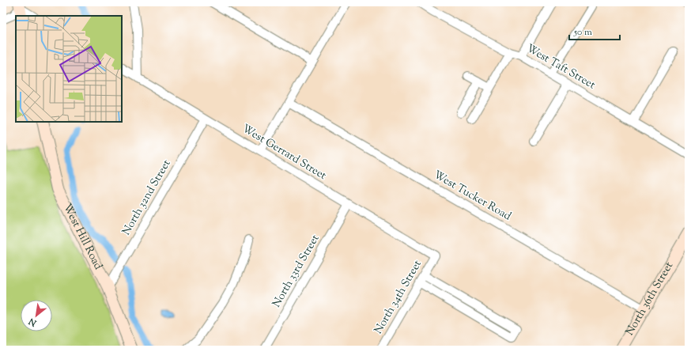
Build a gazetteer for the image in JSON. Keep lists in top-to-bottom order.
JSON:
{
  "streets": {
    "street": [
      "West Taft Street",
      "West Gerrard Street",
      "West Tucker Road",
      "North 32nd Street",
      "West Hill Road",
      "North 33rd Street",
      "North 34th Street",
      "North 36th Street"
    ]
  },
  "crossings": [
    ["West Gerrard Street", "North 32nd Street"],
    ["West Gerrard Street", "North 33rd Street"],
    ["West Gerrard Street", "North 34th Street"],
    ["West Tucker Road", "North 36th Street"],
    ["North 32nd Street", "West Hill Road"]
  ],
  "scale_bar": "50 m",
  "north": "bottom left"
}
